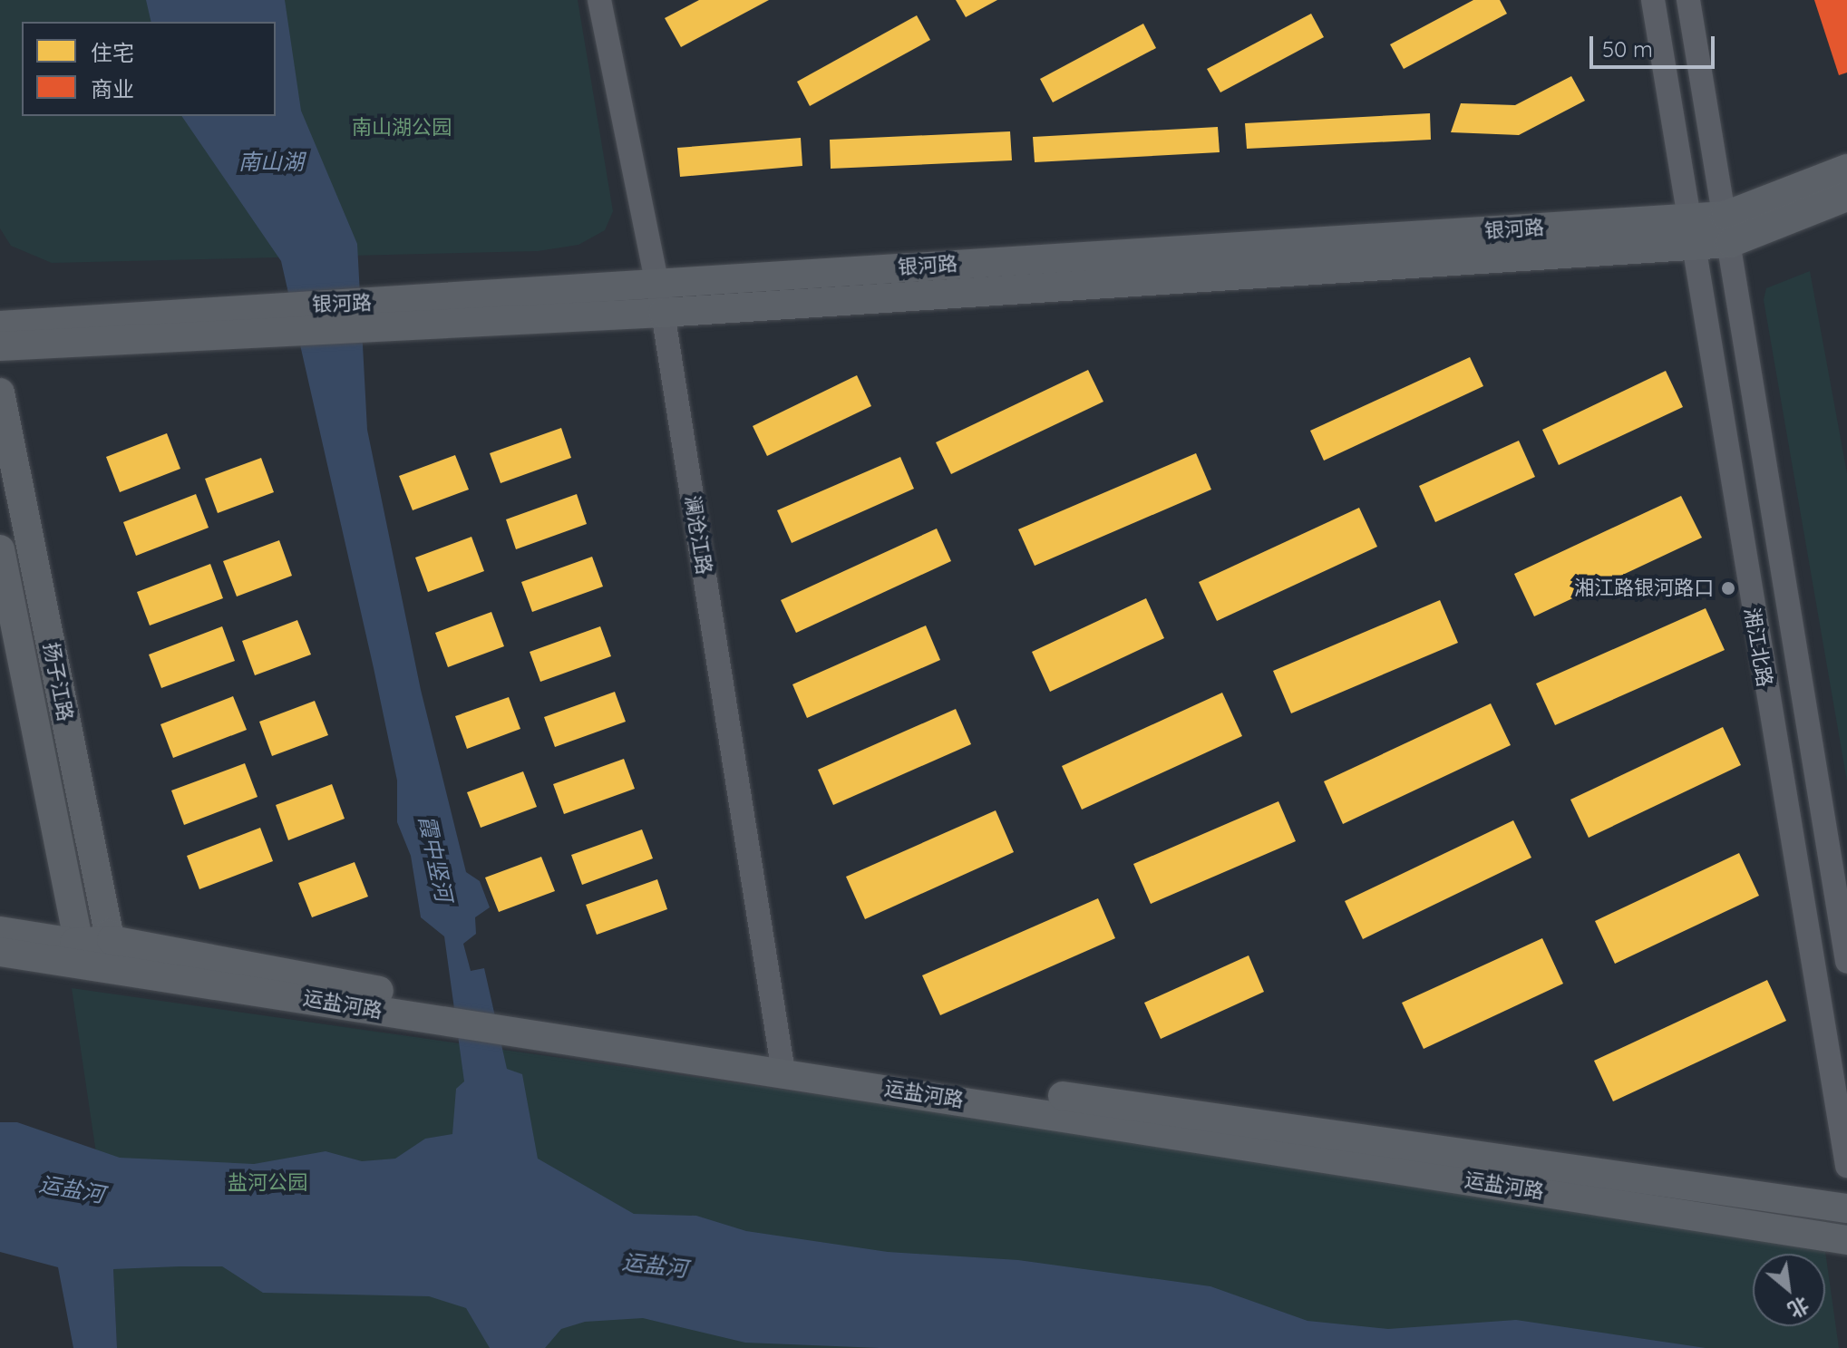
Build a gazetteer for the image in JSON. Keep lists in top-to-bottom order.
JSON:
{
  "streets": {
    "main road": ["银河路", "扬子江路", "运盐河路"],
    "street": ["澜沧江路", "湘江北路"]
  },
  "crossings": [
    ["银河路", "澜沧江路"],
    ["银河路", "湘江北路"],
    ["澜沧江路", "运盐河路"],
    ["扬子江路", "运盐河路"]
  ],
  "water": ["南山湖", "霞中竖河", "运盐河"],
  "parks": ["南山湖公园", "盐河公园"],
  "places": ["湘江路银河路口"],
  "legend": ["住宅", "商业"],
  "scale_bar": "50 m",
  "north": "bottom right"
}
